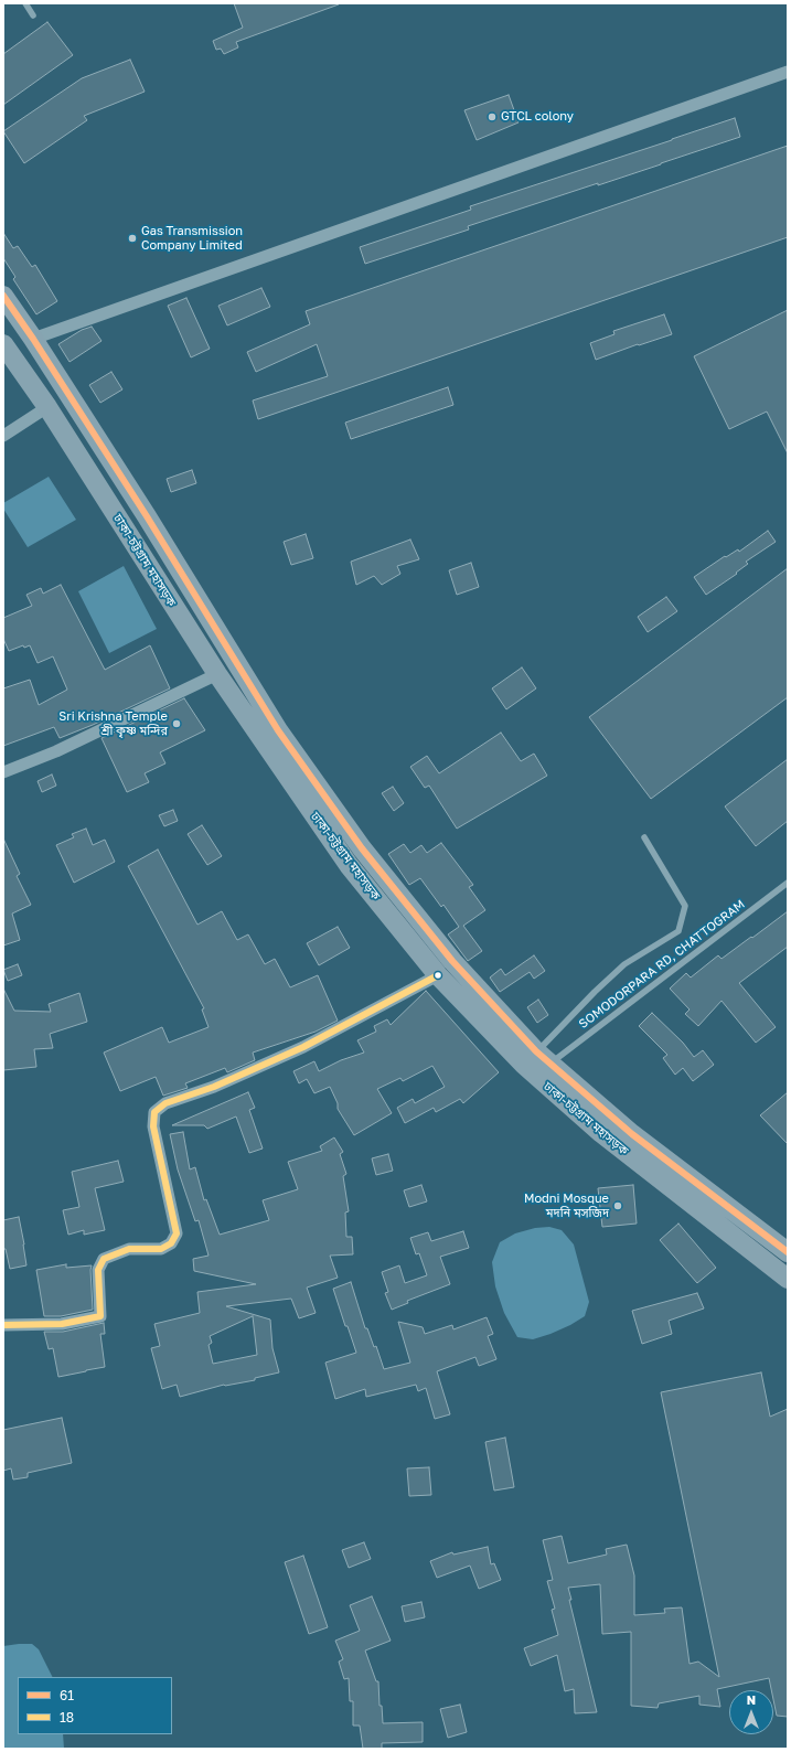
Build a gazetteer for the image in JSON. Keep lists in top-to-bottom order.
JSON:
{
  "streets": {
    "highway": ["ঢাকা-চট্টগ্রাম মহাসড়ক"],
    "lane": ["SOMODORPARA RD, CHATTOGRAM"]
  },
  "crossings": [
    ["ঢাকা-চট্টগ্রাম মহাসড়ক", "SOMODORPARA RD, CHATTOGRAM"]
  ],
  "places": [
    "GTCL colony",
    "Gas Transmission Company Limited",
    "Sri Krishna Temple শ্রী কৃষ্ণ মন্দির",
    "Modni Mosque মদনি মসজিদ"
  ],
  "lines": ["transit line 61", "transit line 18"],
  "legend": ["61", "18"],
  "north": "top"
}
